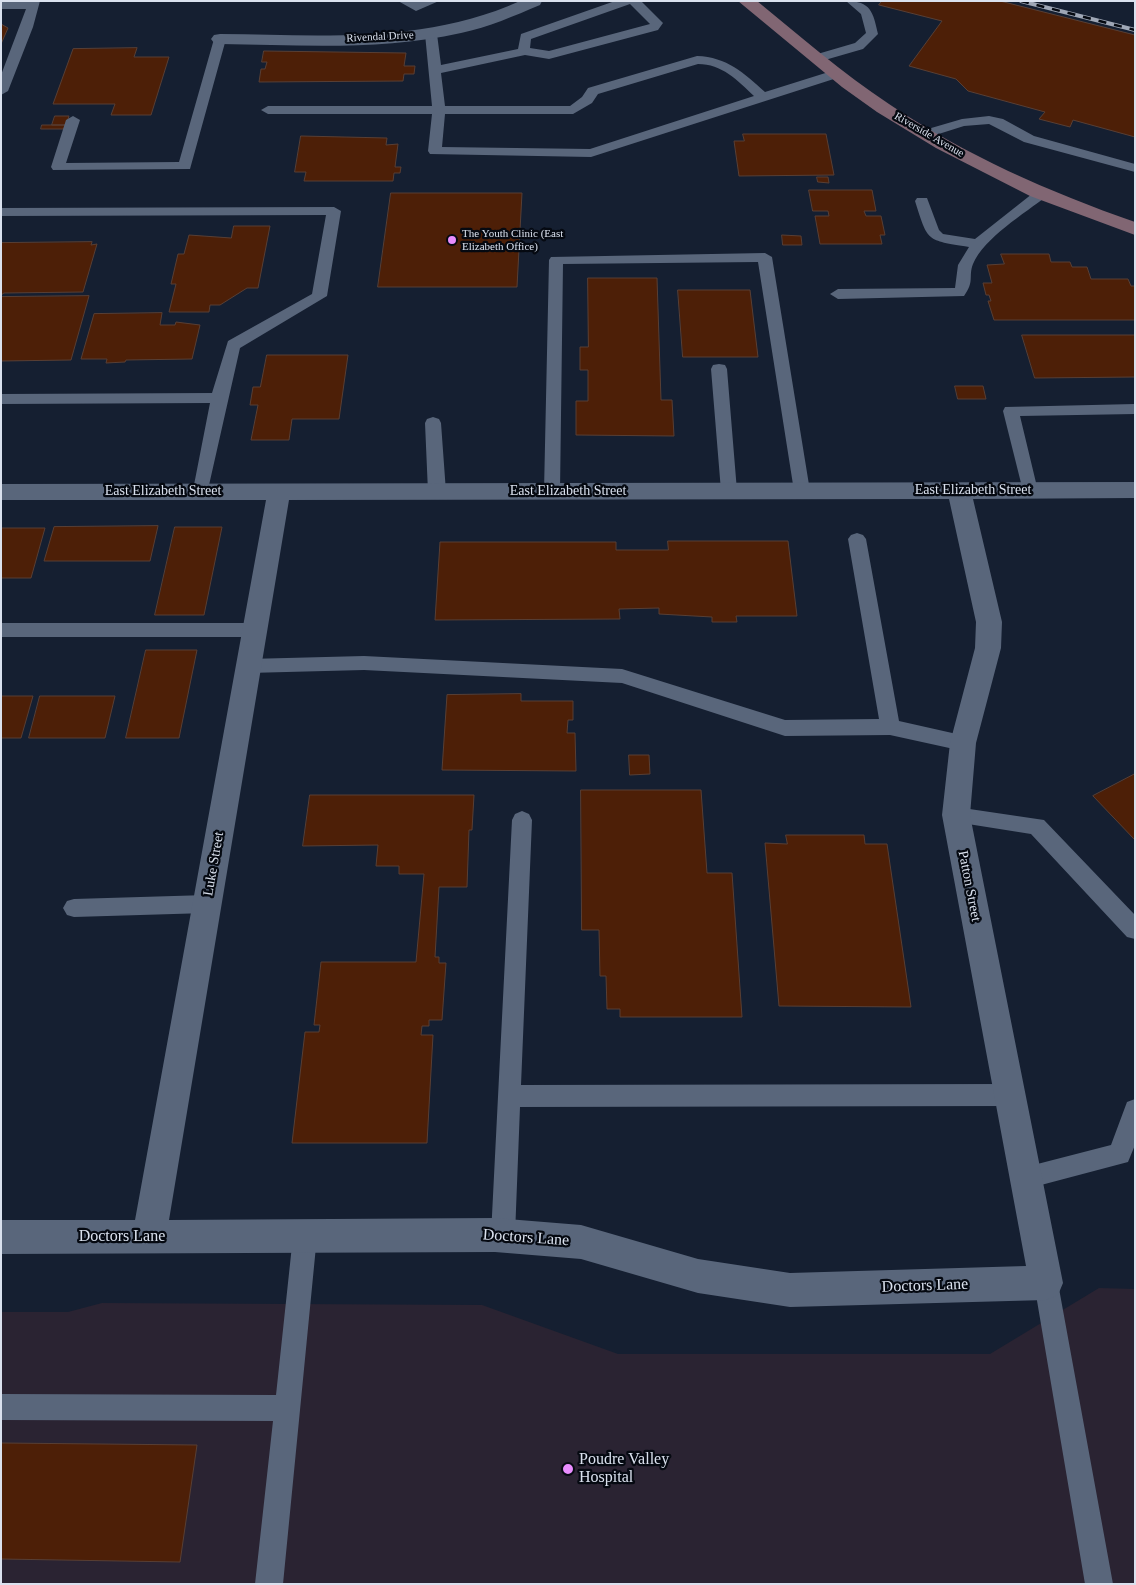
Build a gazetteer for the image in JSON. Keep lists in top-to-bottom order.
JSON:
{
  "streets": {
    "main road": ["Riverside Avenue"],
    "street": [
      "Rivendal Drive",
      "East Elizabeth Street",
      "Luke Street",
      "Patton Street",
      "Doctors Lane"
    ]
  },
  "crossings": [
    ["East Elizabeth Street", "Luke Street"],
    ["East Elizabeth Street", "Patton Street"],
    ["Luke Street", "Doctors Lane"],
    ["Patton Street", "Doctors Lane"]
  ],
  "places": ["The Youth Clinic (East Elizabeth Office)", "Poudre Valley Hospital"]
}
